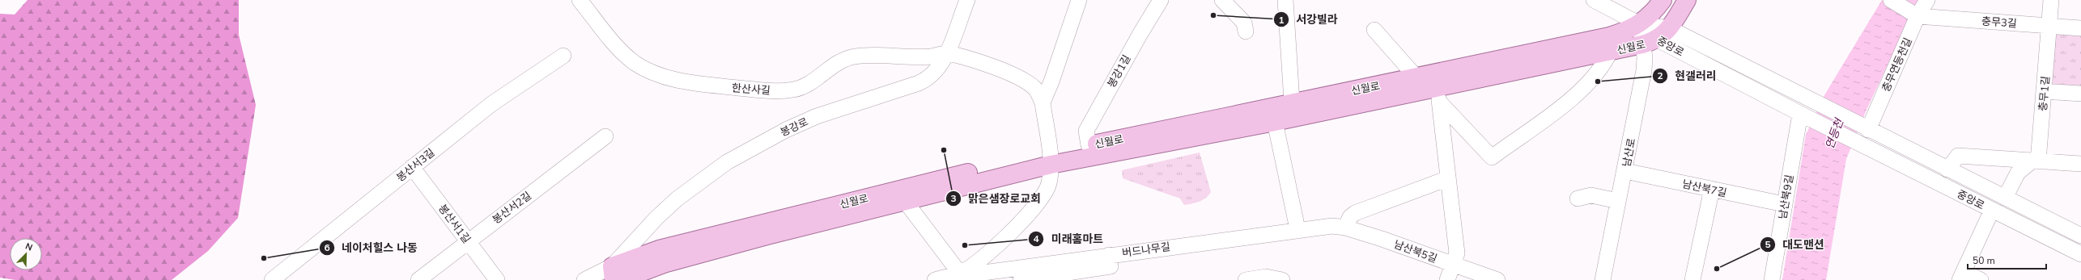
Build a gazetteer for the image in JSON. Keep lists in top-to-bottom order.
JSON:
{
  "streets": {
    "main road": ["신월로"],
    "street": [
      "충무3길",
      "중앙로",
      "충무연등천길",
      "봉강1길",
      "한산사길",
      "충무1길",
      "봉강로",
      "남산로",
      "봉산서3길",
      "남산북7길",
      "남산북9길",
      "봉산서2길",
      "봉산서1길",
      "버드나무길",
      "남산북5길"
    ]
  },
  "crossings": [
    ["충무3길", "충무연등천길"],
    ["충무3길", "충무1길"],
    ["중앙로", "신월로"],
    ["중앙로", "남산로"],
    ["중앙로", "남산북9길"],
    ["신월로", "봉강1길"],
    ["신월로", "봉강로"],
    ["신월로", "남산로"],
    ["한산사길", "봉강로"],
    ["남산로", "남산북7길"],
    ["봉산서3길", "봉산서1길"],
    ["남산북7길", "남산북9길"],
    ["봉산서2길", "봉산서1길"],
    ["버드나무길", "남산북5길"]
  ],
  "water": ["연등천"],
  "places": [
    "서강빌라",
    "현갤러리",
    "맑은샘장로교회",
    "미래홈마트",
    "네이처힐스 나동",
    "대도맨션"
  ],
  "scale_bar": "50 m",
  "north": "top right"
}
